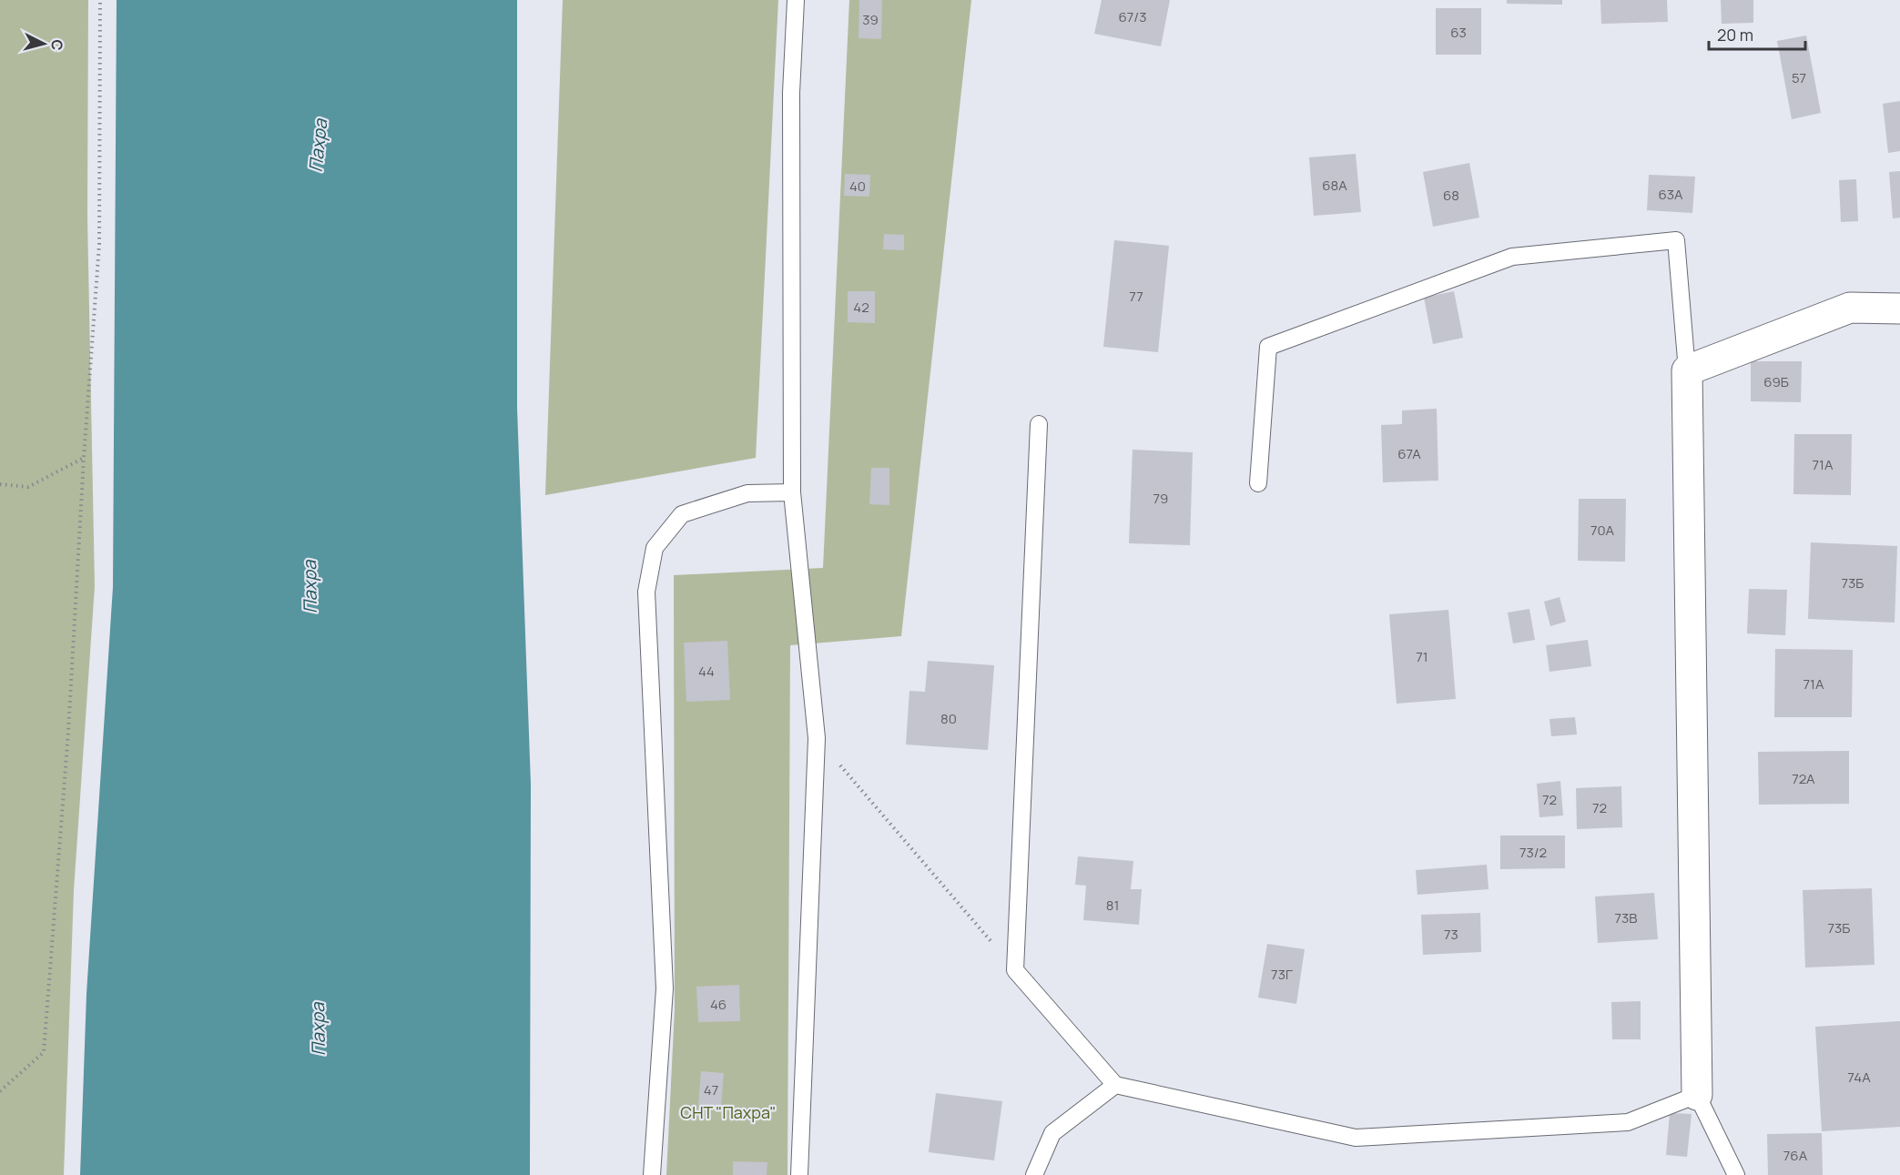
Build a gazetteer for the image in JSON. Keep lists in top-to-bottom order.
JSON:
{
  "water": ["Пахра"],
  "parks": ["СНТ \"Пахра\""],
  "house_numbers": [
    "67/3",
    "39",
    "63",
    "57",
    "68А",
    "40",
    "63А",
    "68",
    "77",
    "42",
    "69Б",
    "67А",
    "71А",
    "79",
    "70А",
    "73Б",
    "71",
    "44",
    "71А",
    "80",
    "72А",
    "72",
    "72",
    "73/2",
    "81",
    "73В",
    "73Б",
    "73",
    "73Г",
    "46",
    "74А",
    "47",
    "76А"
  ],
  "scale_bar": "20 m",
  "north": "right"
}
